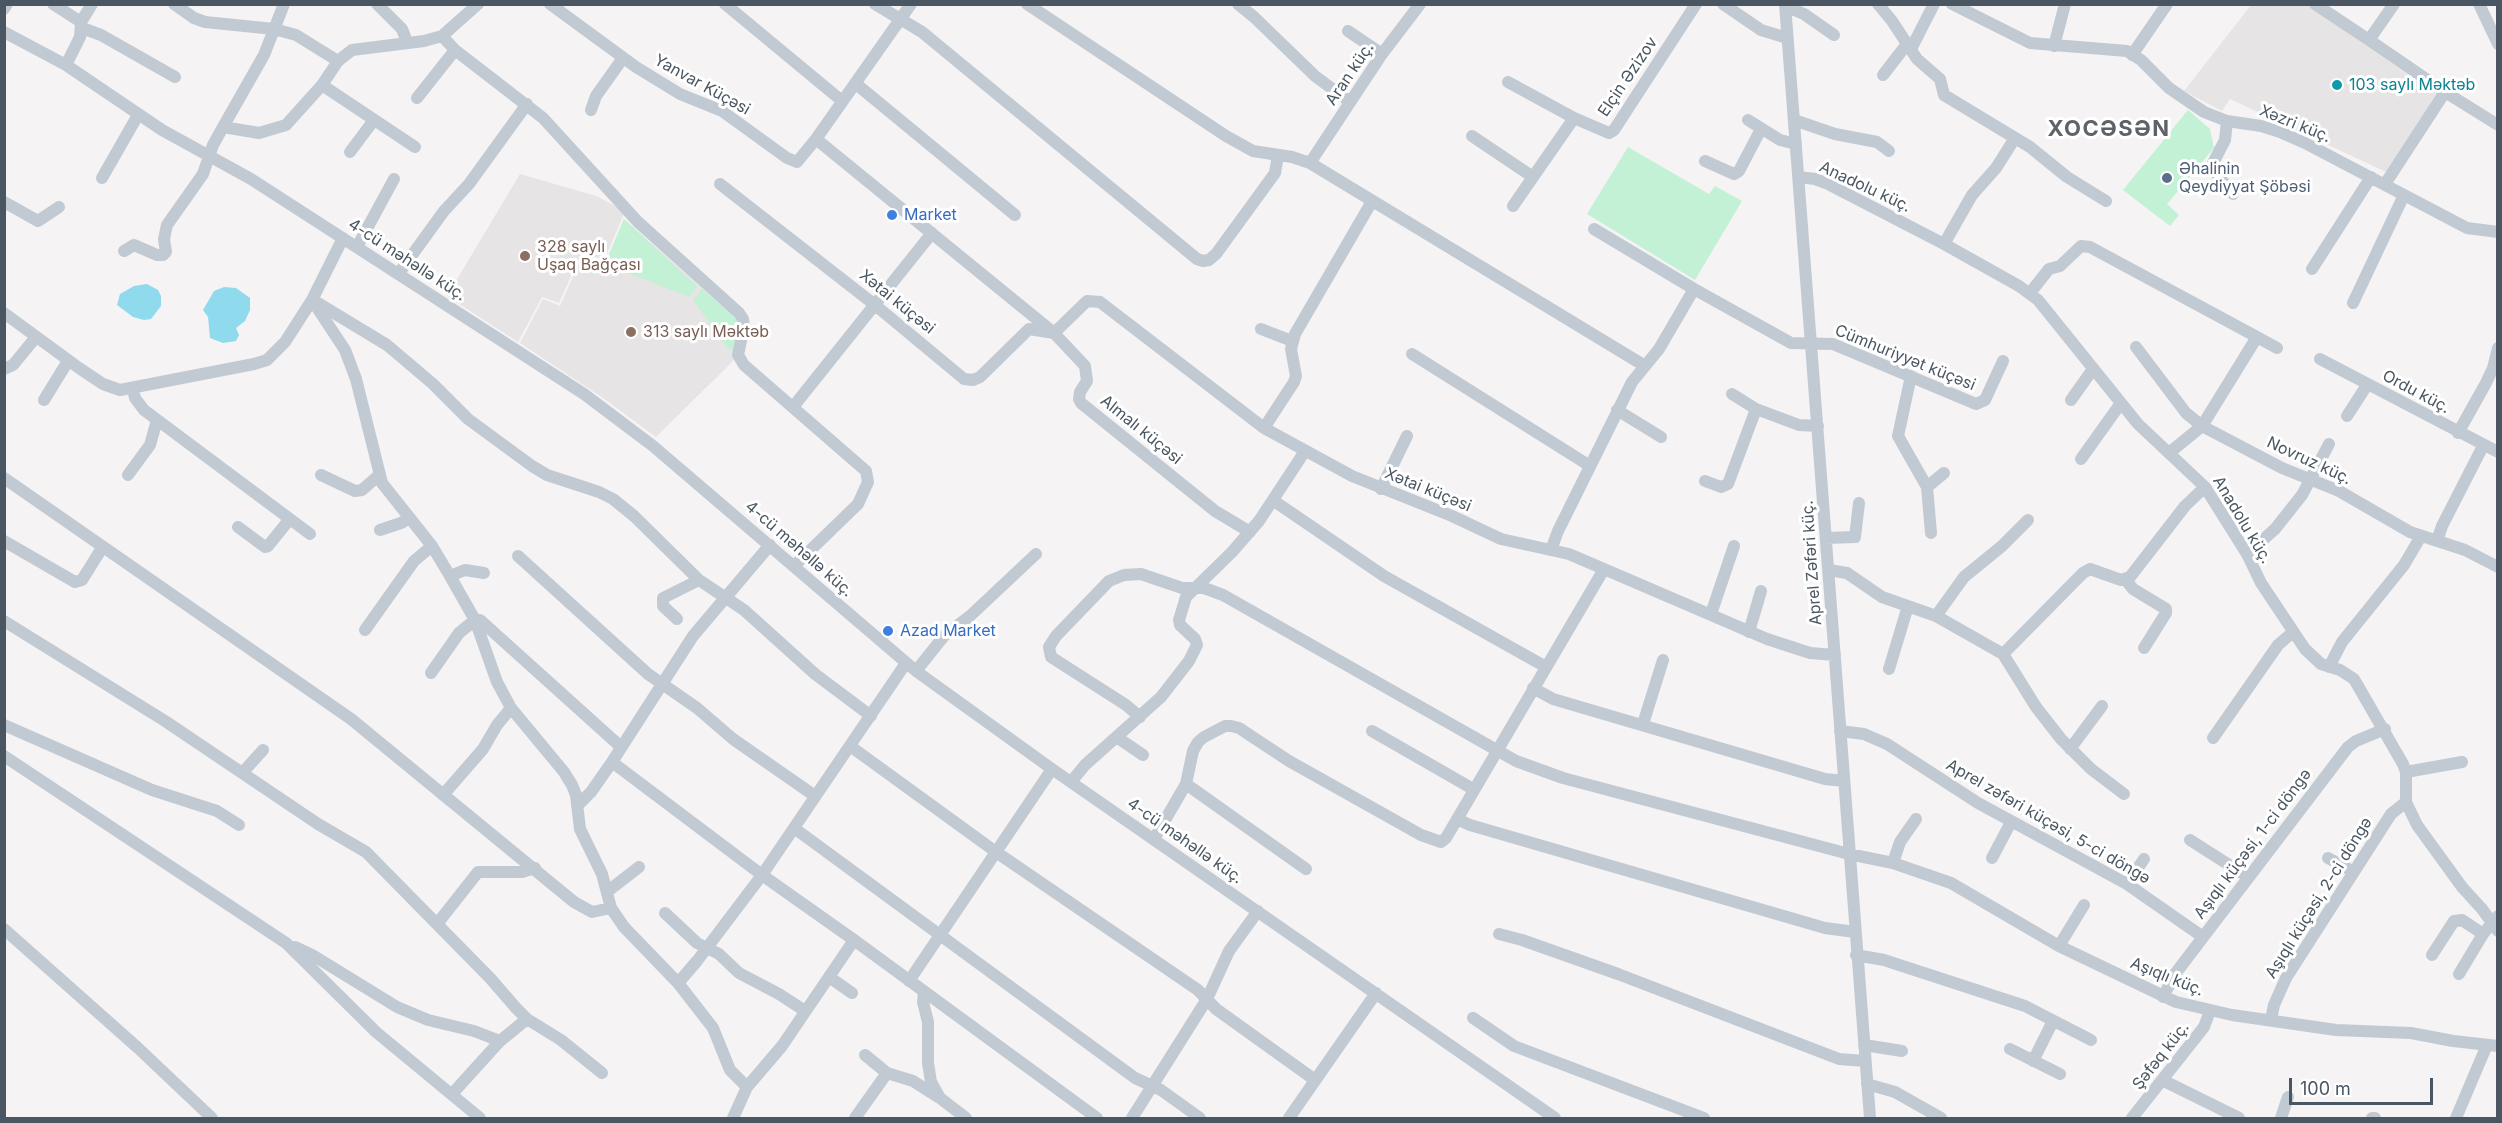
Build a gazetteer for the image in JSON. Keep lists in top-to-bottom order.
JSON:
{
  "streets": {
    "street": [
      "Aran küç.",
      "Elçin Əzizov",
      "Yanvar Küçəsi",
      "Xəzri küç.",
      "Anadolu küç.",
      "4-cü məhəllə küç.",
      "Xətai küçəsi",
      "Cümhuriyyət küçəsi",
      "Ordu küç.",
      "Almalı küçəsi",
      "Novruz küç.",
      "Aprel Zəfəri küç.",
      "Aprel zəfəri küçəsi, 5-ci döngə",
      "Aşıqlı küçəsi, 1-ci döngə",
      "Aşıqlı küçəsi, 2-ci döngə",
      "Aşıqlı küç.",
      "Şəfəq küç."
    ]
  },
  "crossings": [
    ["Anadolu küç.", "Aprel Zəfəri küç."],
    ["Anadolu küç.", "Aşıqlı küçəsi, 1-ci döngə"],
    ["Anadolu küç.", "Aşıqlı küçəsi, 2-ci döngə"],
    ["Xətai küçəsi", "Almalı küçəsi"],
    ["Xətai küçəsi", "Aprel Zəfəri küç."],
    ["Cümhuriyyət küçəsi", "Aprel Zəfəri küç."],
    ["Aprel Zəfəri küç.", "Aprel zəfəri küçəsi, 5-ci döngə"],
    ["Aprel Zəfəri küç.", "Aşıqlı küç."],
    ["Aprel zəfəri küçəsi, 5-ci döngə", "Aşıqlı küçəsi, 1-ci döngə"],
    ["Aşıqlı küçəsi, 1-ci döngə", "Aşıqlı küç."],
    ["Aşıqlı küçəsi, 2-ci döngə", "Aşıqlı küç."],
    ["Aşıqlı küç.", "Şəfəq küç."]
  ],
  "districts": ["XOCƏSƏN"],
  "places": [
    "103 saylı Məktəb",
    "Əhalinin Qeydiyyat Şöbəsi",
    "Market",
    "328 saylı Uşaq Bağçası",
    "313 saylı Məktəb",
    "Azad Market"
  ],
  "scale_bar": "100 m"
}
